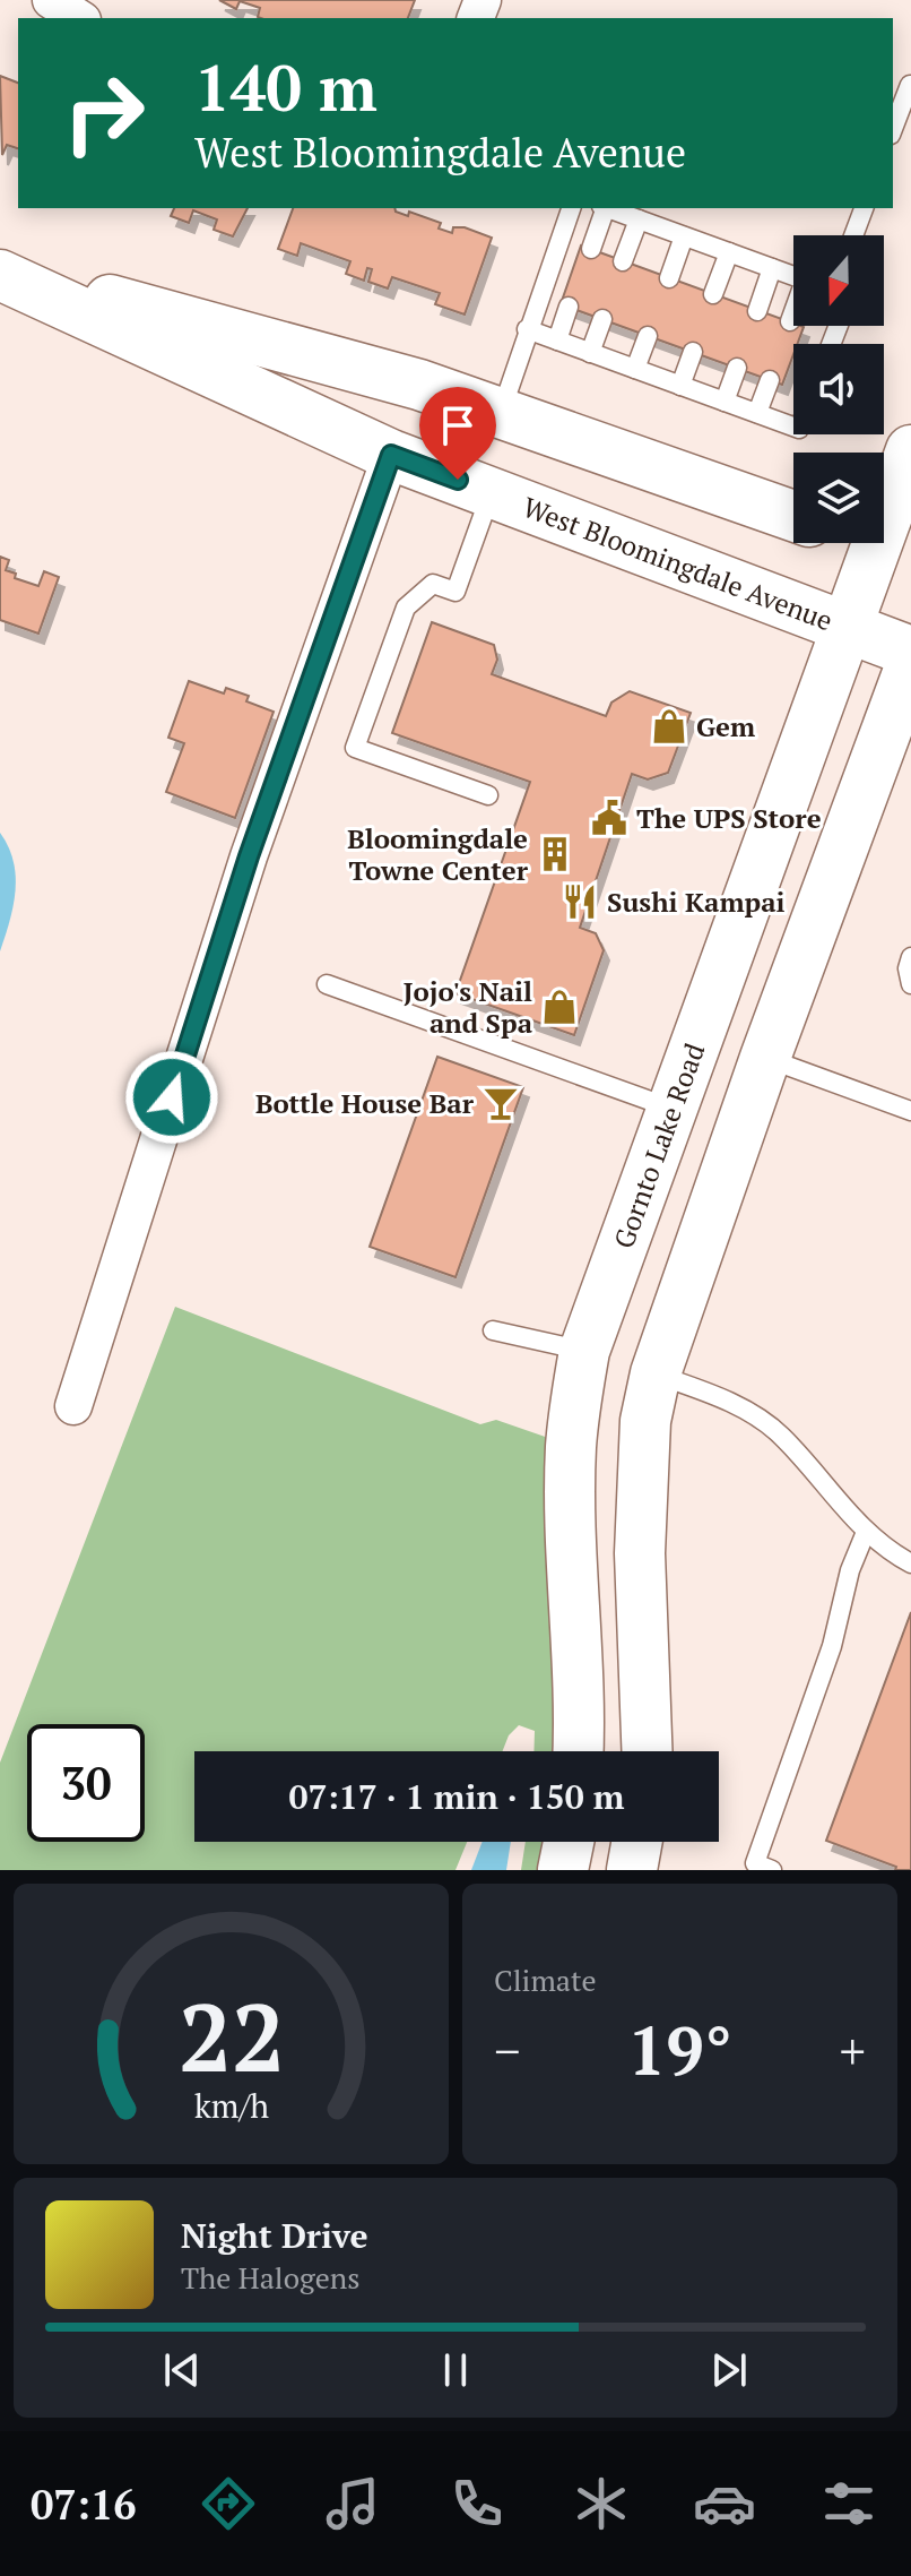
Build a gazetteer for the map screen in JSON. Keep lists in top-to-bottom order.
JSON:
{
  "streets": {
    "street": ["West Bloomingdale Avenue", "Gornto Lake Road"]
  },
  "crossings": [
    ["West Bloomingdale Avenue", "Gornto Lake Road"]
  ],
  "places": {
    "shop": ["Gem", "Jojo's Nail and Spa"],
    "public building": ["The UPS Store"],
    "building": ["Bloomingdale Towne Center"],
    "restaurant": ["Sushi Kampai"],
    "bar": ["Bottle House Bar"]
  },
  "north": "bottom",
  "page": {
    "turn": ["140 m", "West Bloomingdale Avenue"],
    "limit": "30",
    "trip": "07:17 · 1 min · 150 m",
    "tile": "Climate",
    "heat": ["−", "19°", "+"],
    "song": ["Night Drive", "The Halogens"],
    "tabs": "07:16",
    "gauge": ["22", "km/h"]
  }
}
